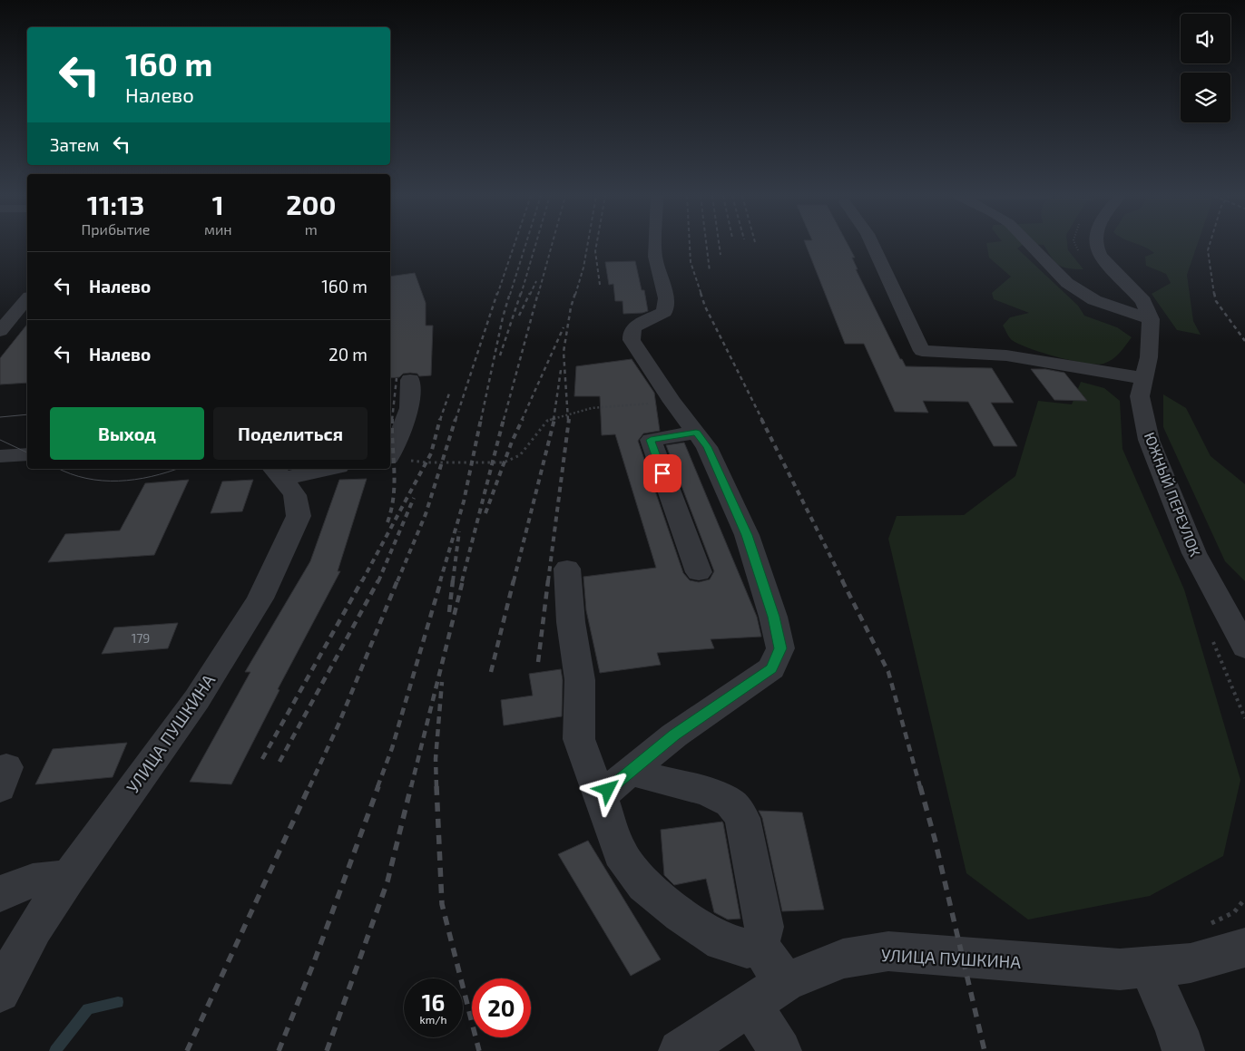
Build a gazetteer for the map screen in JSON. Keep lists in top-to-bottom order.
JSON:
{
  "streets": {
    "street": ["ЮЖНЫЙ ПЕРЕУЛОК", "УЛИЦА ПУШКИНА"]
  },
  "house_numbers": ["179"],
  "page": {
    "turn": ["160 m", "Налево"],
    "then": "Затем",
    "eta": [
      "11:13",
      "Прибытие",
      "1",
      "мин",
      "200",
      "m"
    ],
    "list": [
      {
        "name": "Налево",
        "value": "160 m"
      },
      {
        "name": "Налево",
        "value": "20 m"
      }
    ],
    "buttons": ["Выход", "Поделиться"],
    "speed": "16 km/h",
    "limit": "20"
  }
}
